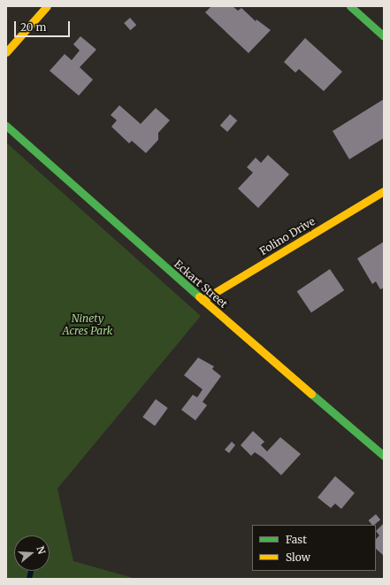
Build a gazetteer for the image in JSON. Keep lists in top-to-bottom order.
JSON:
{
  "streets": {
    "street": ["Folino Drive", "Eckart Street"]
  },
  "crossings": [
    ["Folino Drive", "Eckart Street"]
  ],
  "parks": ["Ninety Acres Park"],
  "legend": ["Fast", "Slow"],
  "scale_bar": "20 m",
  "north": "right"
}
